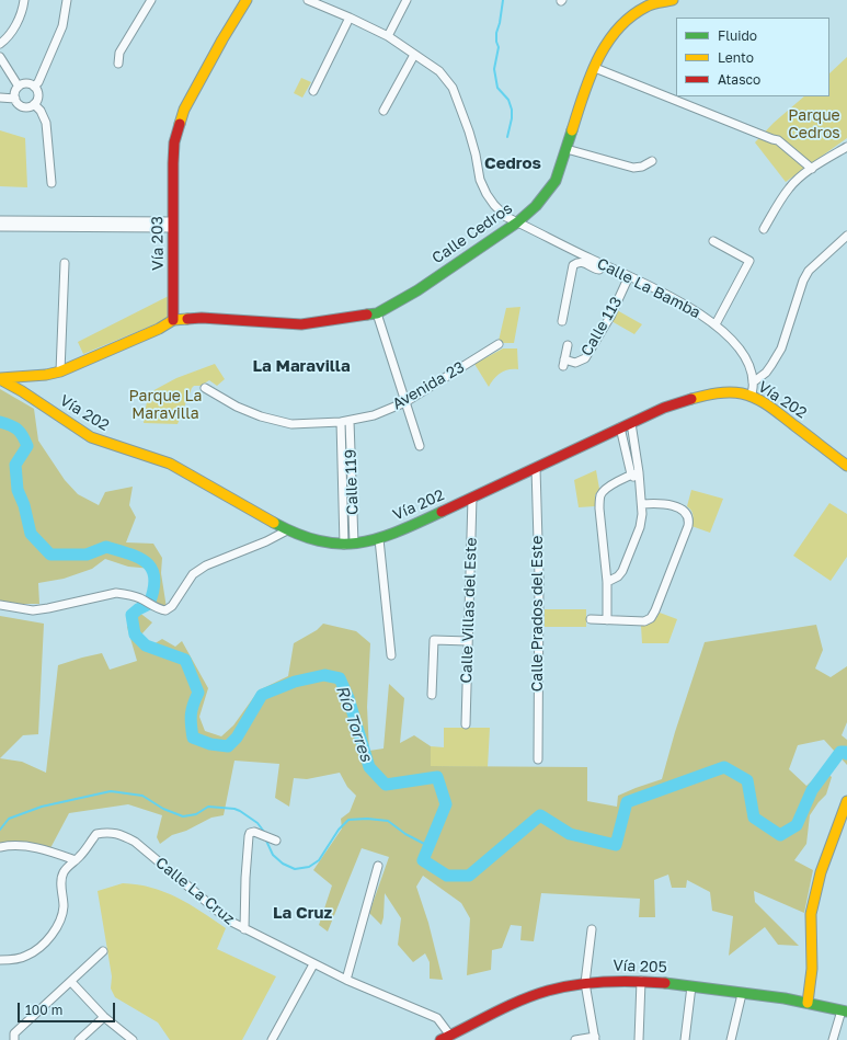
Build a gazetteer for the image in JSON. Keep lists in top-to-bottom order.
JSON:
{
  "streets": {
    "main road": [
      "Calle Cedros",
      "Vía 203",
      "Vía 202",
      "Vía 205"
    ],
    "street": [
      "Calle La Bamba",
      "Calle 113",
      "Avenida 23",
      "Calle 119",
      "Calle Villas del Este",
      "Calle Prados del Este",
      "Calle La Cruz"
    ]
  },
  "crossings": [
    ["Calle Cedros", "Vía 203"],
    ["Calle Cedros", "Calle La Bamba"],
    ["Calle La Bamba", "Calle 113"],
    ["Avenida 23", "Calle 119"],
    ["Vía 202", "Calle 119"],
    ["Vía 202", "Calle Villas del Este"],
    ["Vía 202", "Calle Prados del Este"],
    ["Calle La Cruz", "Vía 205"]
  ],
  "districts": ["Cedros", "La Maravilla", "La Cruz"],
  "water": ["Río Torres"],
  "parks": ["Parque Cedros", "Parque La Maravilla"],
  "legend": ["Fluido", "Lento", "Atasco"],
  "scale_bar": "100 m"
}
